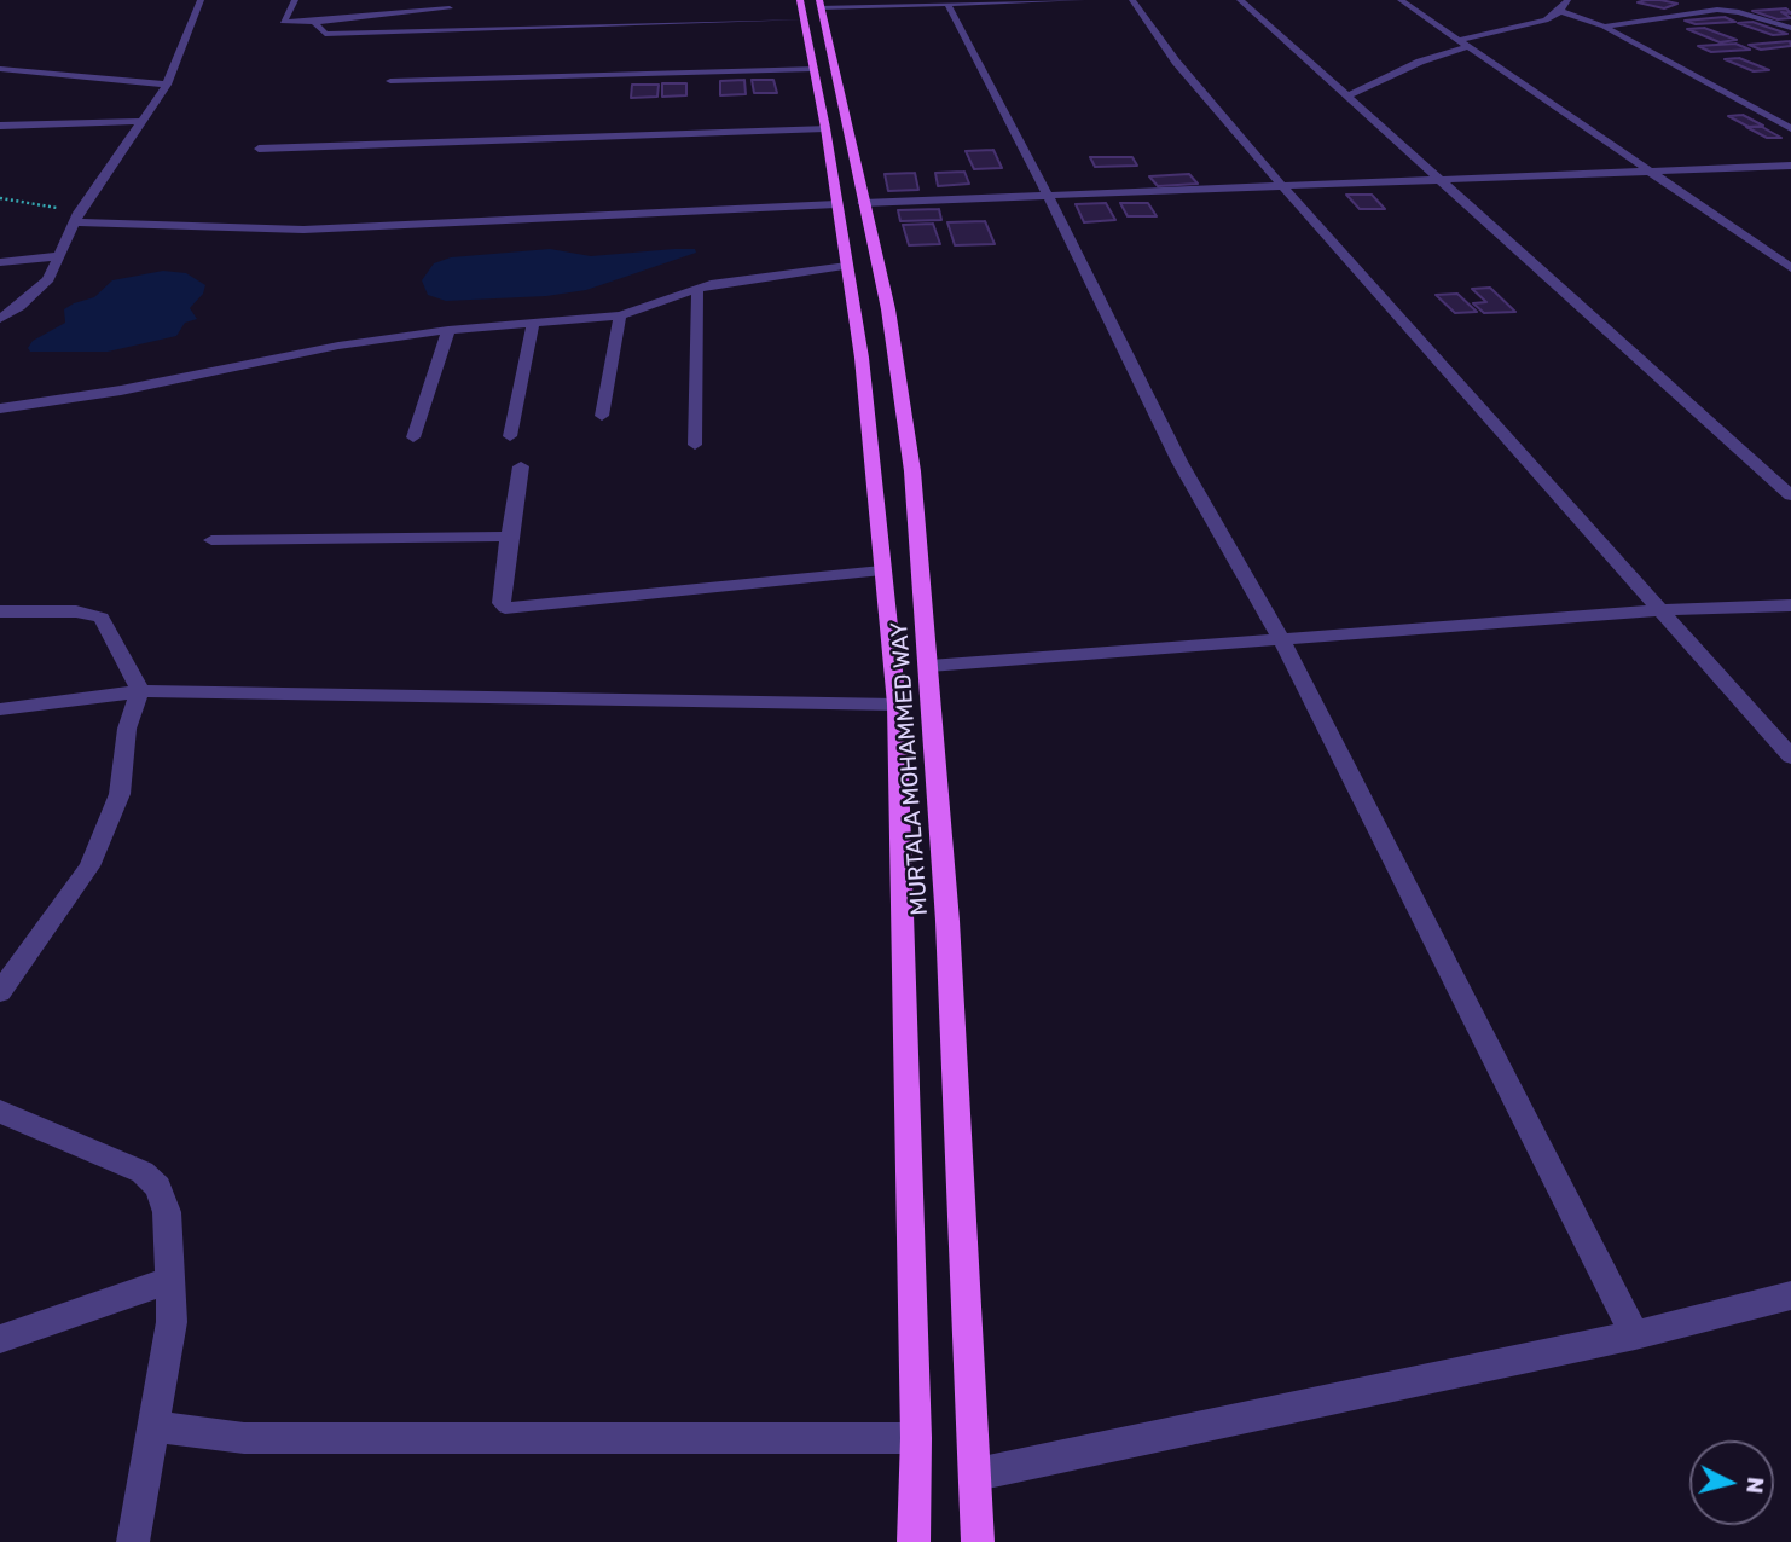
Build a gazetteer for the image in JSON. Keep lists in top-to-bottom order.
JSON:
{
  "streets": {
    "main road": ["MURTALA MOHAMMED WAY"]
  },
  "north": "right"
}
